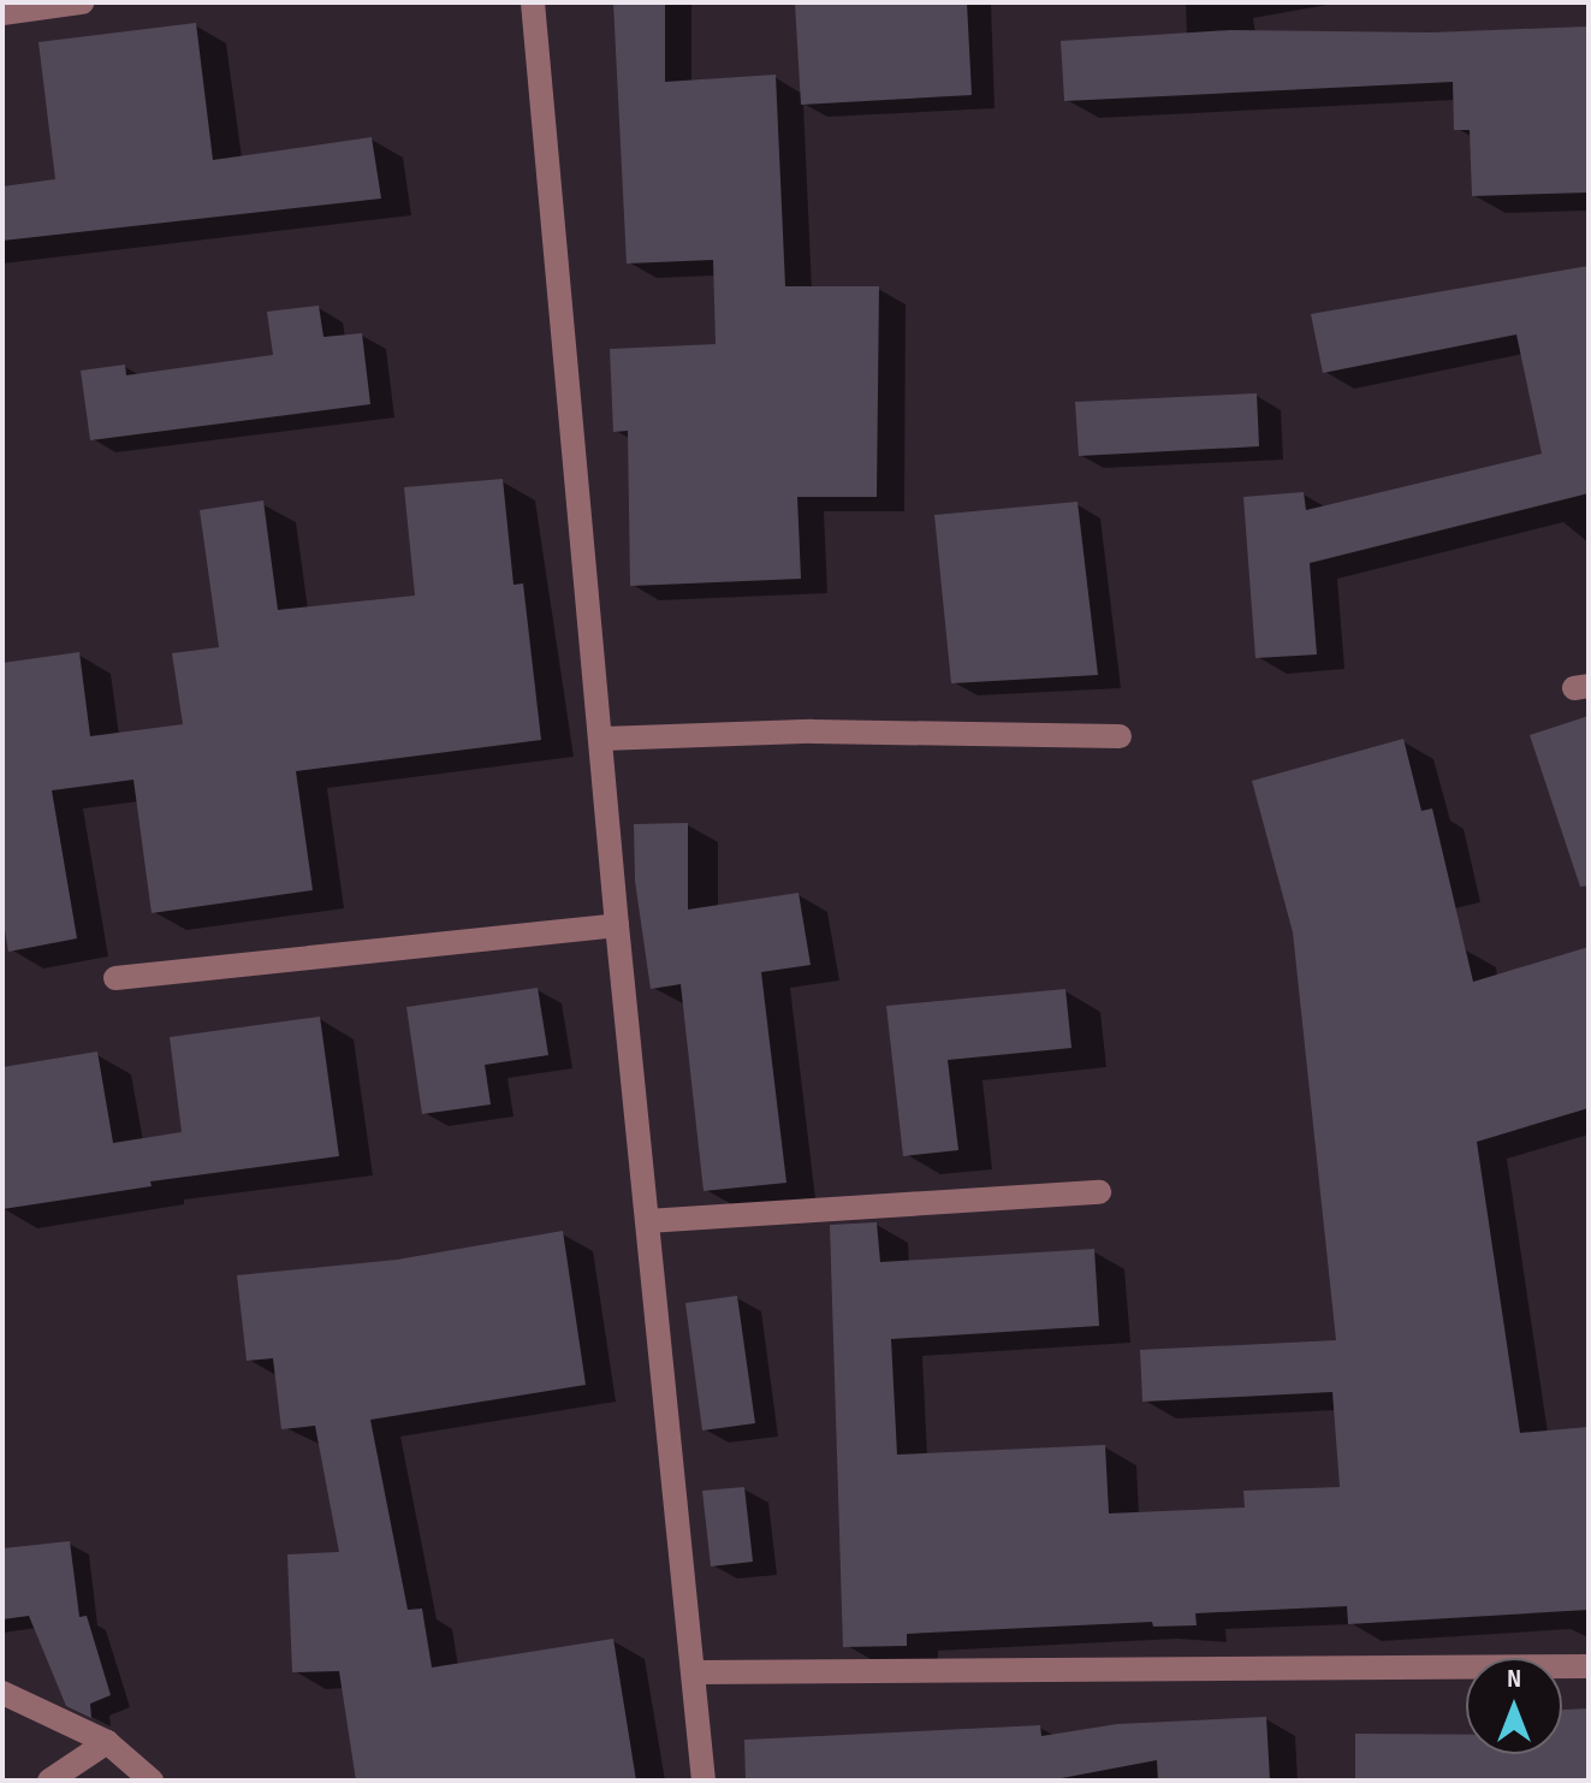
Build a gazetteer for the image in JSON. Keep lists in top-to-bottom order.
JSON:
{
  "north": "top"
}
